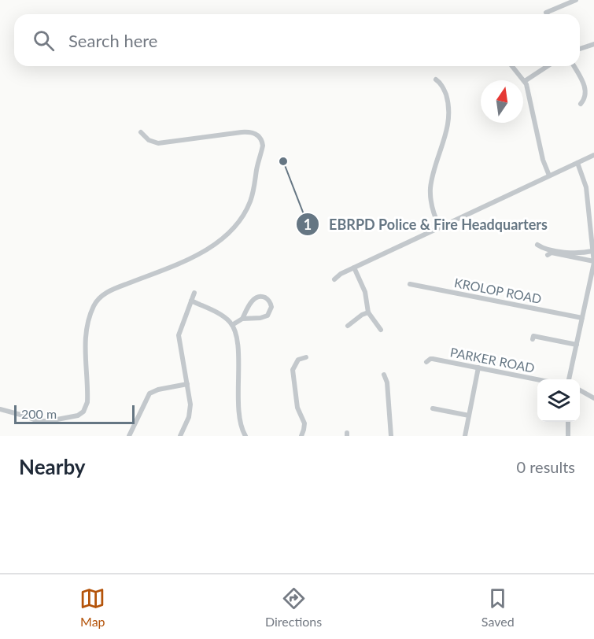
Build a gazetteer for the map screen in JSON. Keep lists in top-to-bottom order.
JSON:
{
  "streets": {
    "street": ["KROLOP ROAD", "PARKER ROAD"]
  },
  "places": ["EBRPD Police & Fire Headquarters"],
  "scale_bar": "200 m",
  "north": "top",
  "page": {
    "search": "Search here",
    "scale": "200 m",
    "heading": ["Nearby", "0 results"],
    "nav": ["Map", "Directions", "Saved"]
  }
}
